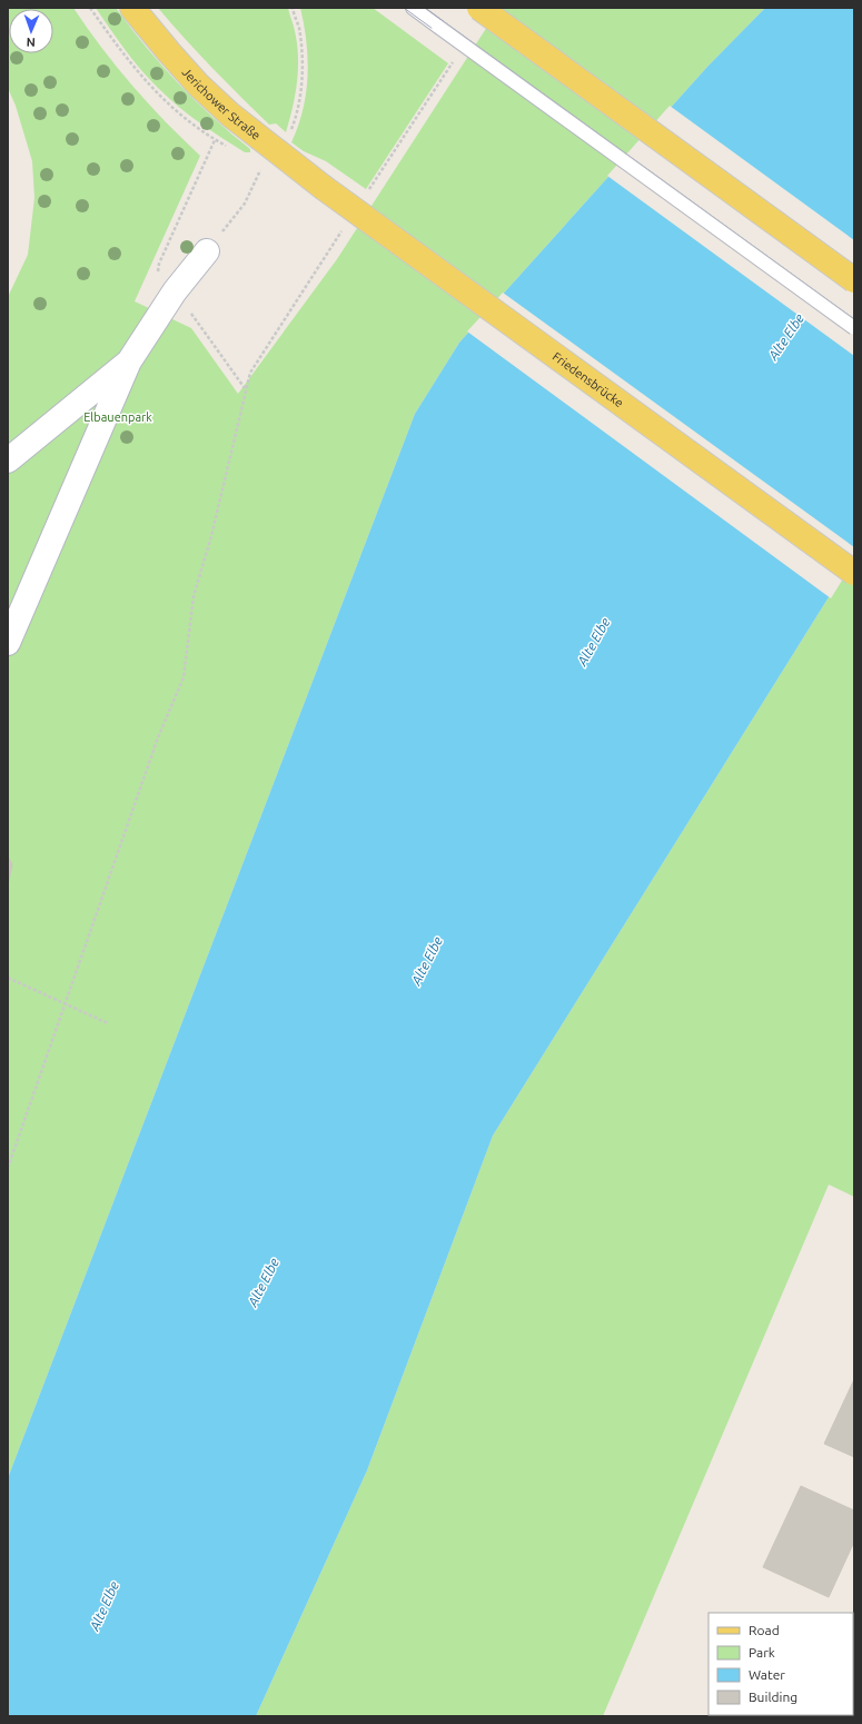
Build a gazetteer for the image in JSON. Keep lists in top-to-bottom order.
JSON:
{
  "streets": {
    "main road": ["Jerichower Straße", "Friedensbrücke"]
  },
  "crossings": [
    ["Jerichower Straße", "Friedensbrücke"]
  ],
  "water": ["Alte Elbe"],
  "parks": ["Elbauenpark"],
  "legend": [
    "Road",
    "Park",
    "Water",
    "Building"
  ],
  "north": "bottom"
}
